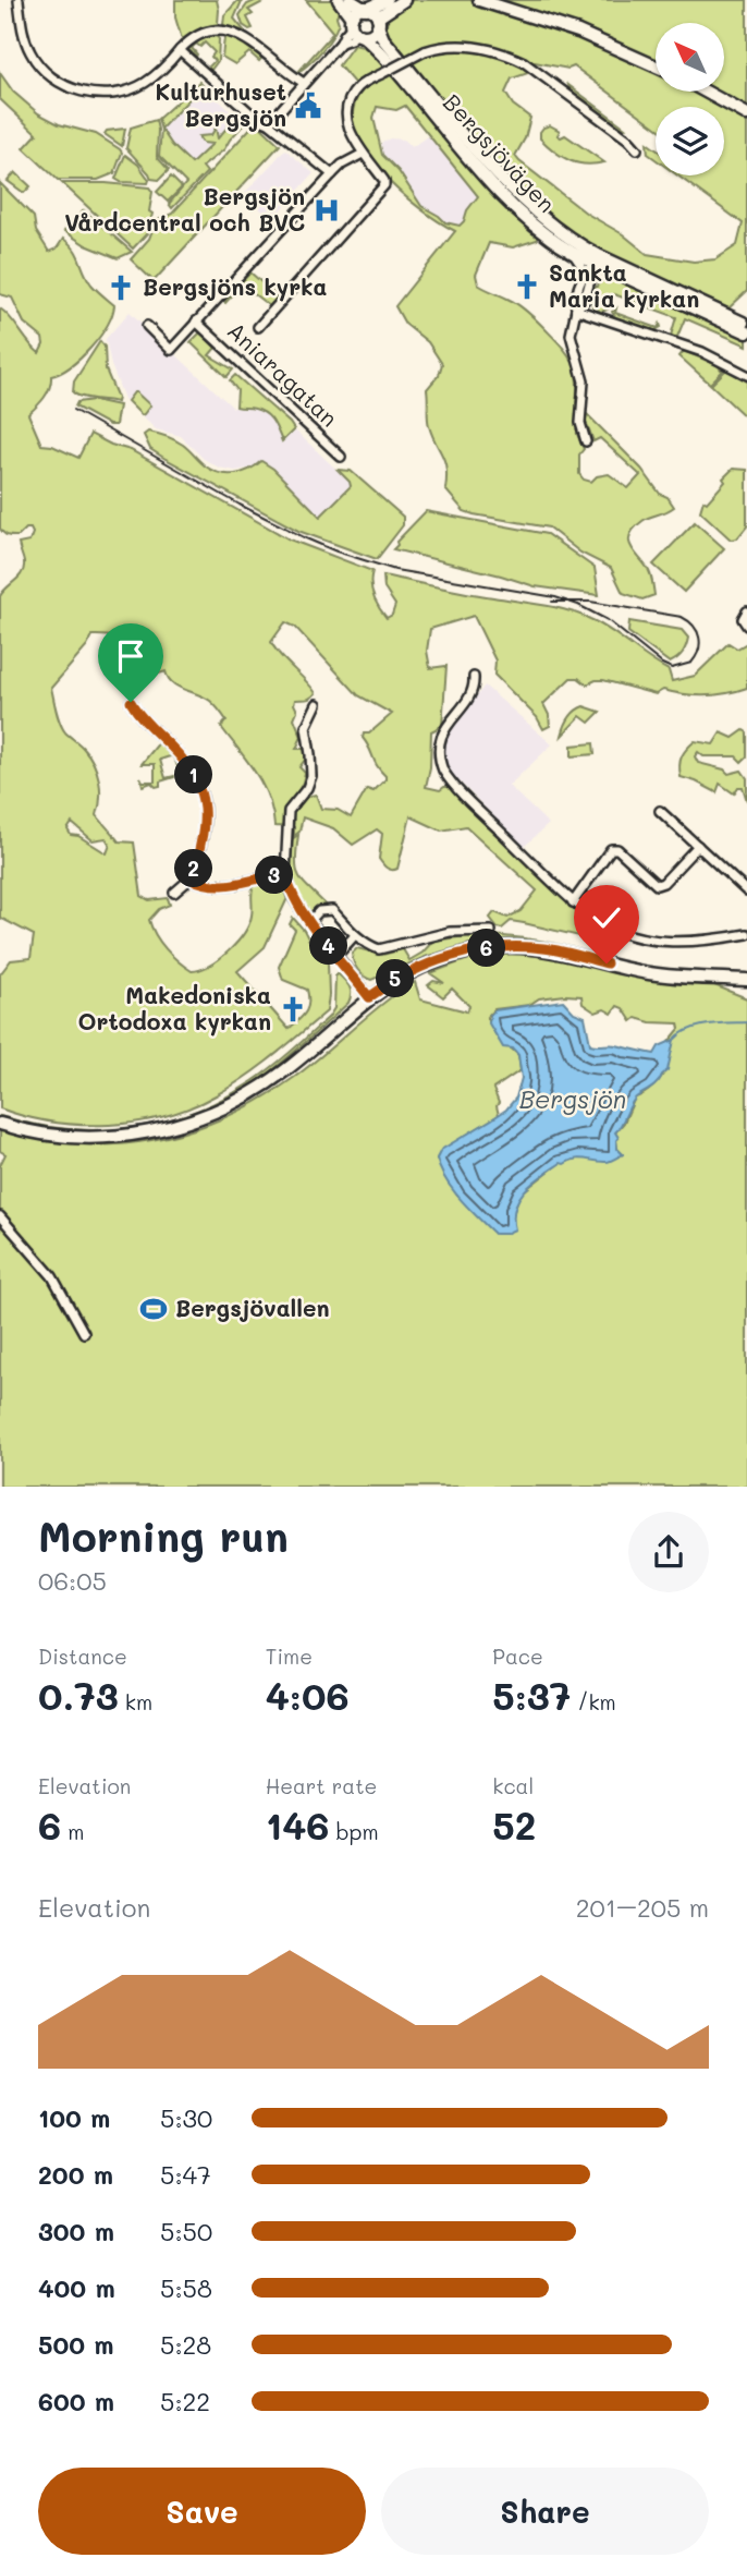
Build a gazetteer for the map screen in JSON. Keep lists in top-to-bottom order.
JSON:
{
  "streets": {
    "street": ["Bergsjövägen", "Aniaragatan"]
  },
  "water": ["Bergsjön"],
  "places": {
    "public building": ["Kulturhuset Bergsjön"],
    "hospital": ["Bergsjön Vårdcentral och BVC"],
    "church": ["Sankta Maria kyrkan", "Bergsjöns kyrka", "Makedoniska Ortodoxa kyrkan"],
    "sports": ["Bergsjövallen"]
  },
  "north": "top left",
  "page": {
    "pins": [
      "1",
      "2",
      "3",
      "4",
      "6",
      "5"
    ],
    "heading": ["Morning run", "06:05"],
    "stats": [
      ["Distance", "0.73 km"],
      ["Time", "4:06"],
      ["Pace", "5:37 /km"],
      ["Elevation", "6 m"],
      ["Heart rate", "146 bpm"],
      ["kcal", "52"]
    ],
    "chart": ["Elevation", "201–205 m"],
    "list": [
      {
        "name": "100 m",
        "note": "5:30"
      },
      {
        "name": "200 m",
        "note": "5:47"
      },
      {
        "name": "300 m",
        "note": "5:50"
      },
      {
        "name": "400 m",
        "note": "5:58"
      },
      {
        "name": "500 m",
        "note": "5:28"
      },
      {
        "name": "600 m",
        "note": "5:22"
      }
    ],
    "buttons": ["Save", "Share"]
  }
}
